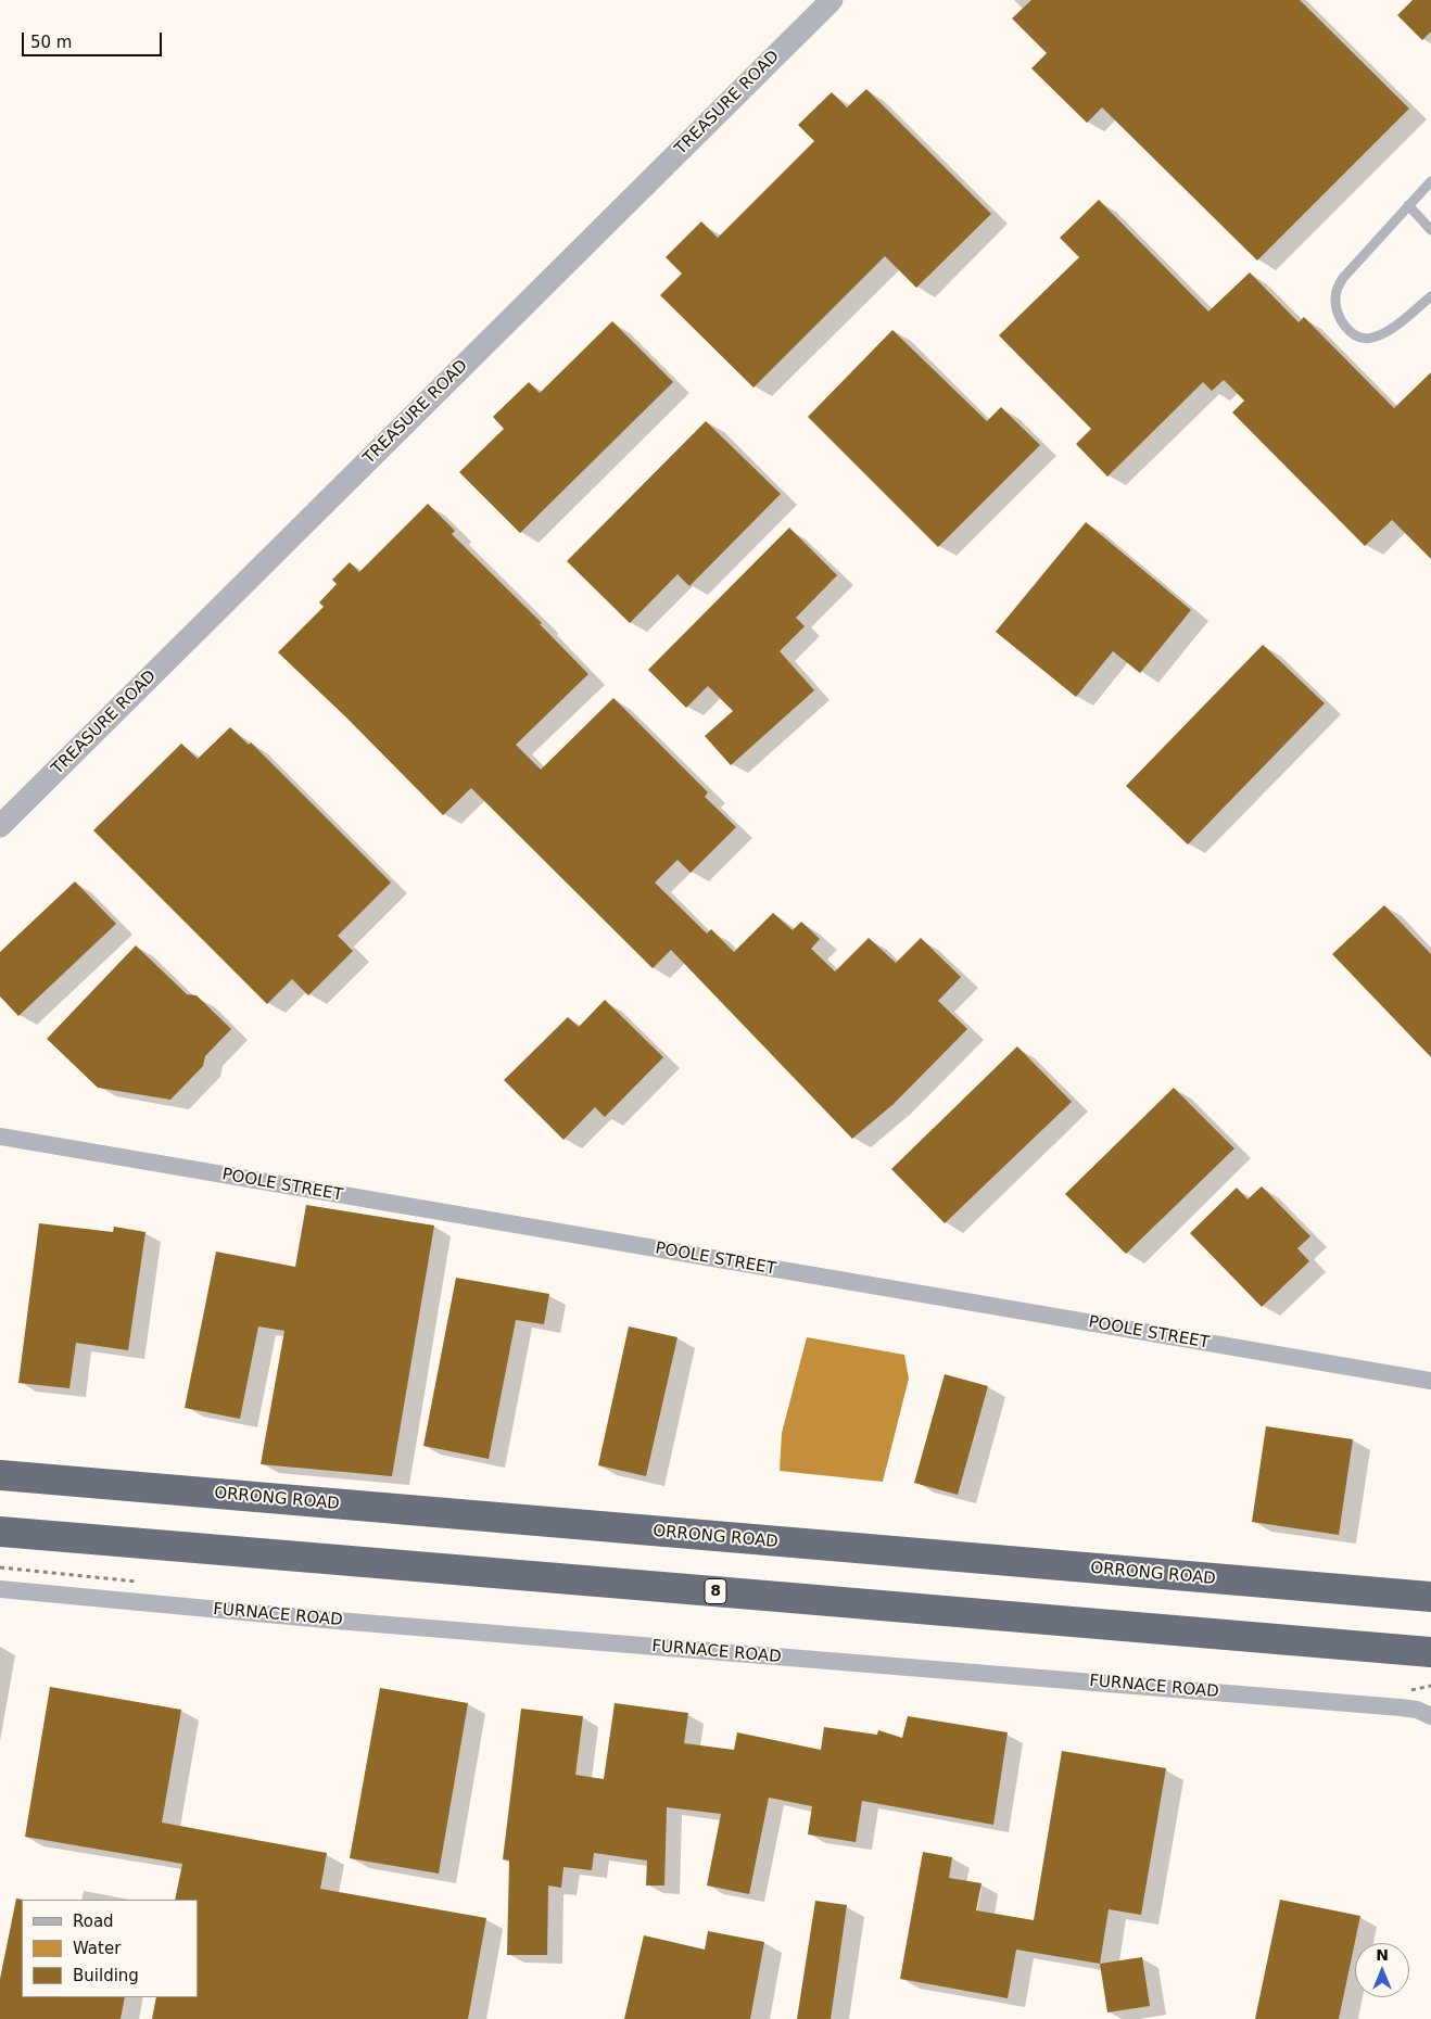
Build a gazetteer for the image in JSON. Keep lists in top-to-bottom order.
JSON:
{
  "streets": {
    "highway": ["ORRONG ROAD", "8"],
    "street": ["TREASURE ROAD", "POOLE STREET", "FURNACE ROAD"]
  },
  "legend": ["Road", "Water", "Building"],
  "scale_bar": "50 m",
  "north": "top"
}
